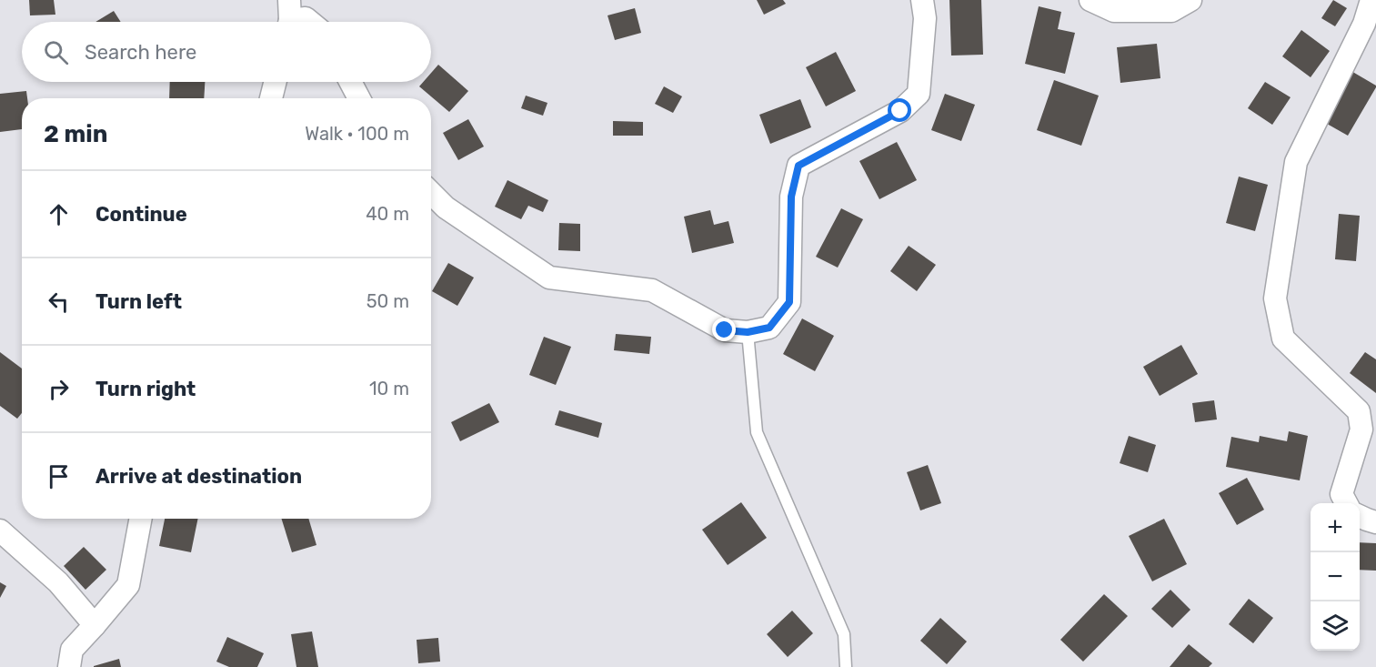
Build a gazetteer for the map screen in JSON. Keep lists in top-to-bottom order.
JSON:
{
  "page": {
    "search": "Search here",
    "heading": ["2 min", "Walk · 100 m"],
    "list": [
      ["Continue", "40 m"],
      ["Turn left", "50 m"],
      ["Turn right", "10 m"],
      "Arrive at destination"
    ],
    "map_buttons": ["+", "−"]
  }
}
